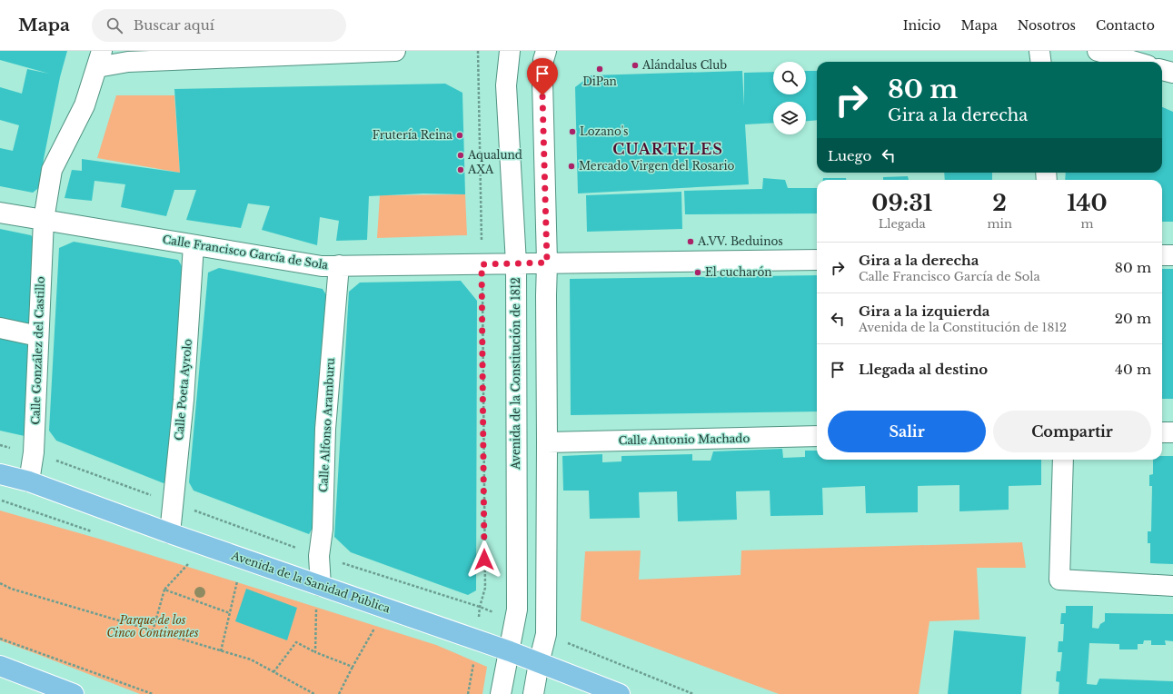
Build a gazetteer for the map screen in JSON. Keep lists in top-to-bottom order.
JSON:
{
  "streets": {
    "main road": ["Avenida de la Sanidad Pública"],
    "street": [
      "Calle Francisco García de Sola",
      "Calle González del Castillo",
      "Avenida de la Constitución de 1812",
      "Calle Poeta Ayrolo",
      "Calle Alfonso Aramburu",
      "Calle Antonio Machado"
    ]
  },
  "crossings": [
    ["Calle Francisco García de Sola", "Calle González del Castillo"],
    ["Calle Francisco García de Sola", "Avenida de la Constitución de 1812"],
    ["Calle Francisco García de Sola", "Calle Poeta Ayrolo"],
    ["Calle Francisco García de Sola", "Calle Alfonso Aramburu"],
    ["Calle González del Castillo", "Avenida de la Sanidad Pública"],
    ["Avenida de la Constitución de 1812", "Avenida de la Sanidad Pública"],
    ["Calle Poeta Ayrolo", "Avenida de la Sanidad Pública"],
    ["Calle Alfonso Aramburu", "Avenida de la Sanidad Pública"]
  ],
  "districts": ["CUARTELES"],
  "parks": ["Parque de los Cinco Continentes"],
  "places": [
    "Alándalus Club",
    "DiPan",
    "Lozano's",
    "Frutería Reina",
    "Aqualund",
    "Mercado Virgen del Rosario",
    "AXA",
    "A.VV. Beduinos",
    "El cucharón"
  ],
  "page": {
    "header": "Mapa",
    "search": "Buscar aquí",
    "nav": [
      "Inicio",
      "Mapa",
      "Nosotros",
      "Contacto"
    ],
    "turn": ["80 m", "Gira a la derecha"],
    "then": "Luego",
    "eta": [
      "09:31",
      "Llegada",
      "2",
      "min",
      "140",
      "m"
    ],
    "list": [
      {
        "name": "Gira a la derecha",
        "note": "Calle Francisco García de Sola",
        "value": "80 m"
      },
      {
        "name": "Gira a la izquierda",
        "note": "Avenida de la Constitución de 1812",
        "value": "20 m"
      },
      {
        "name": "Llegada al destino",
        "value": "40 m"
      }
    ],
    "buttons": ["Salir", "Compartir"]
  }
}
